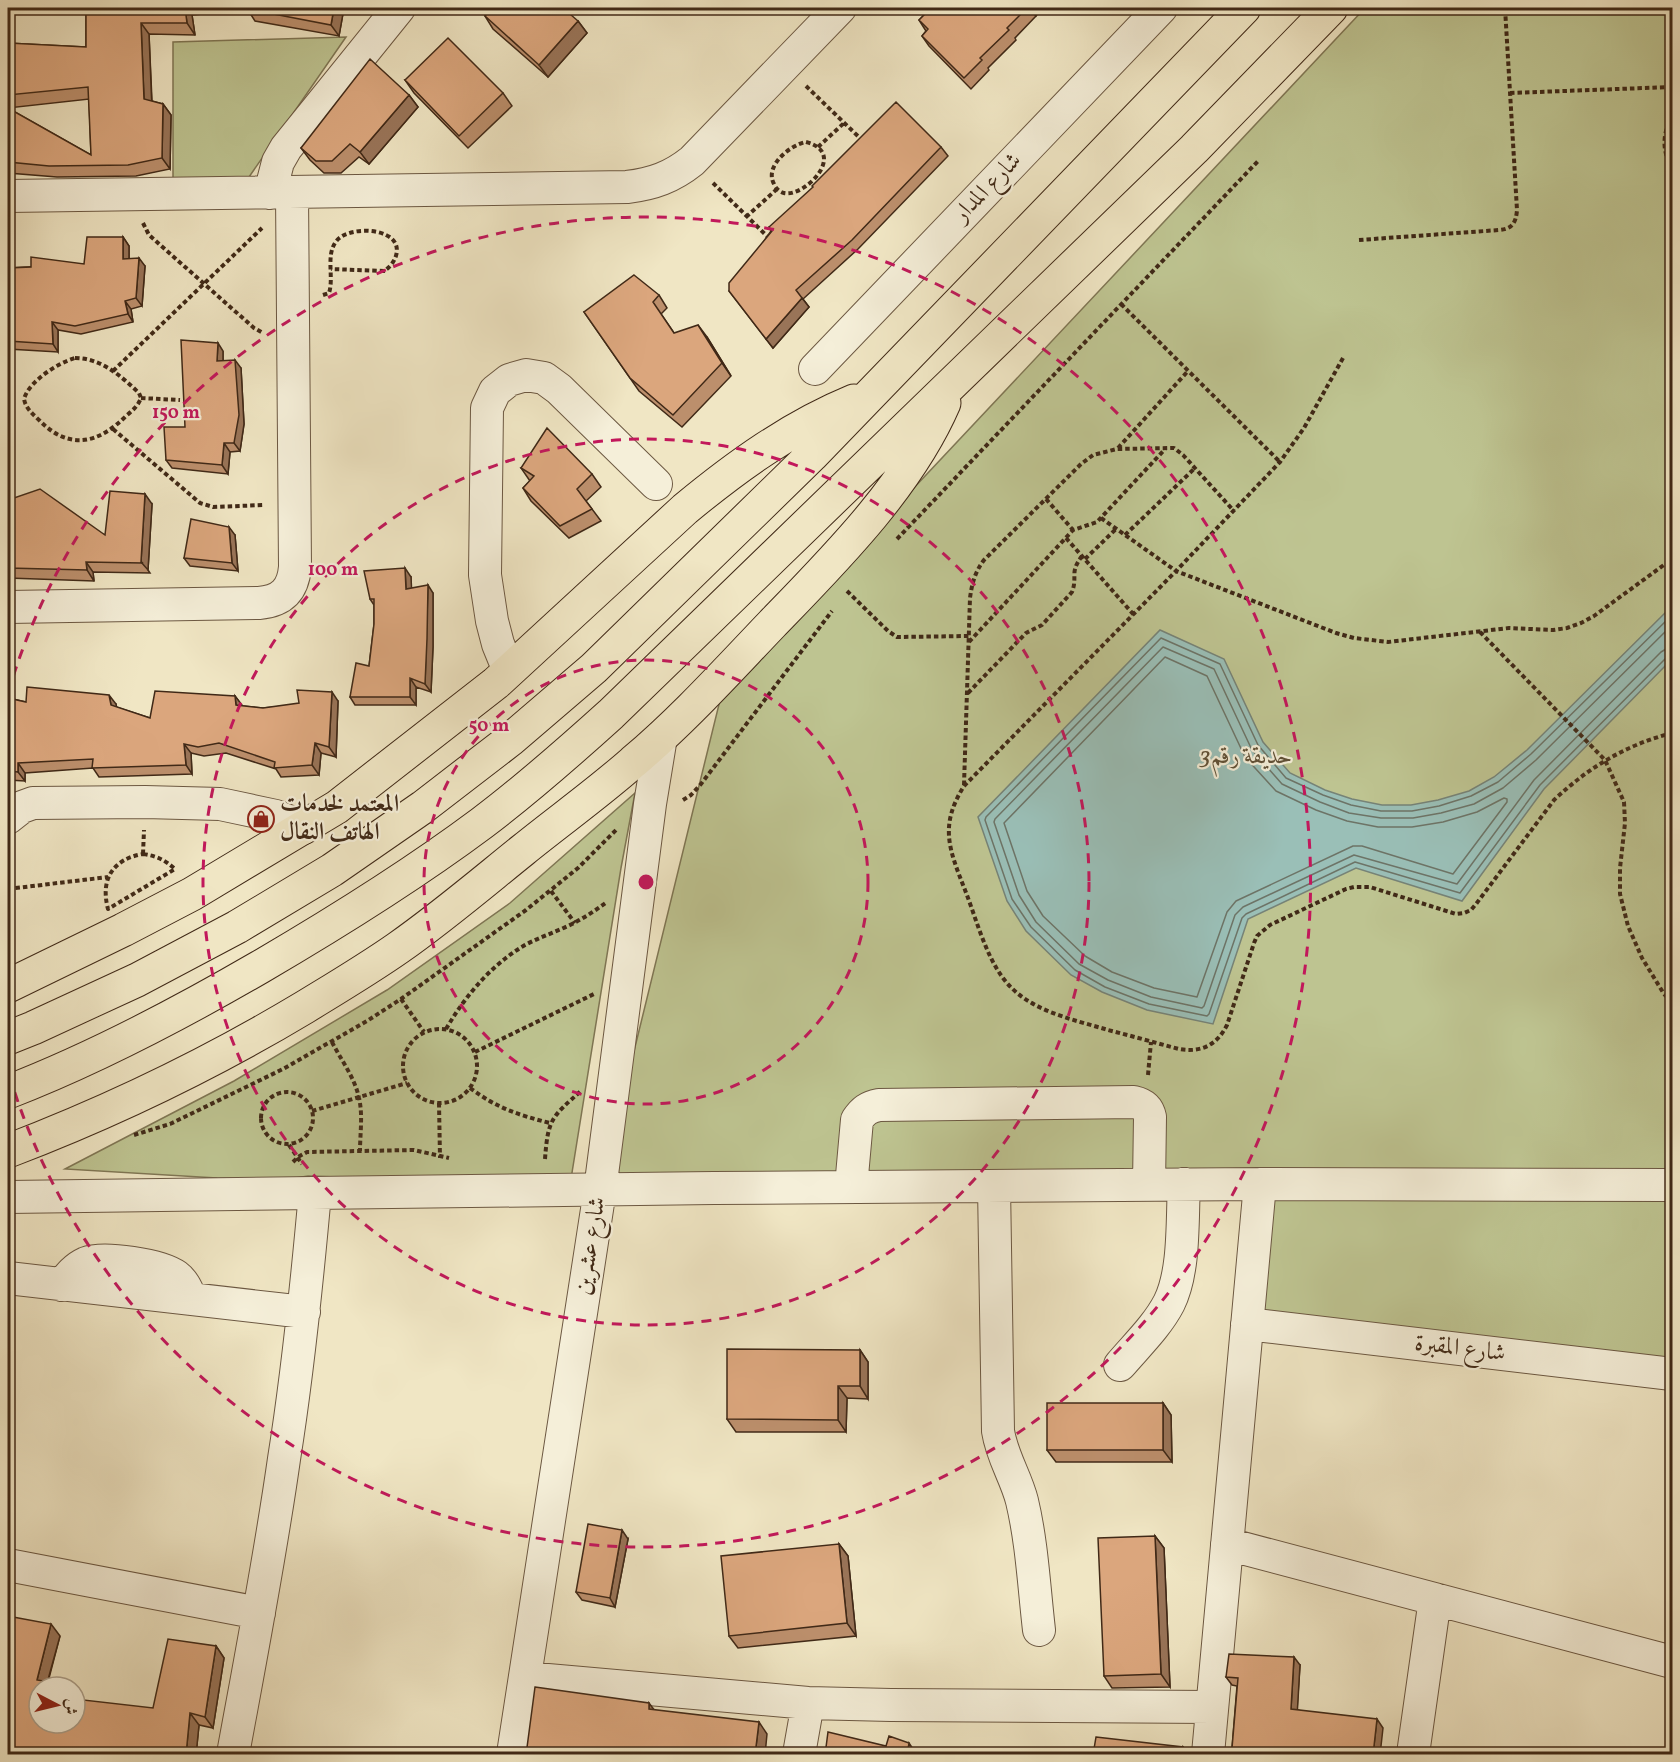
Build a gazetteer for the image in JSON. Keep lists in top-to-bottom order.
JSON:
{
  "streets": {
    "street": ["شارع المدار", "شارع عشرين", "شارع المقبرة"]
  },
  "parks": ["حديقة رقم3"],
  "places": {
    "shop": ["المعتمد لخدمات الهاتف النقال"]
  },
  "north": "right",
  "rings": ["150 m", "100 m", "50 m"]
}
